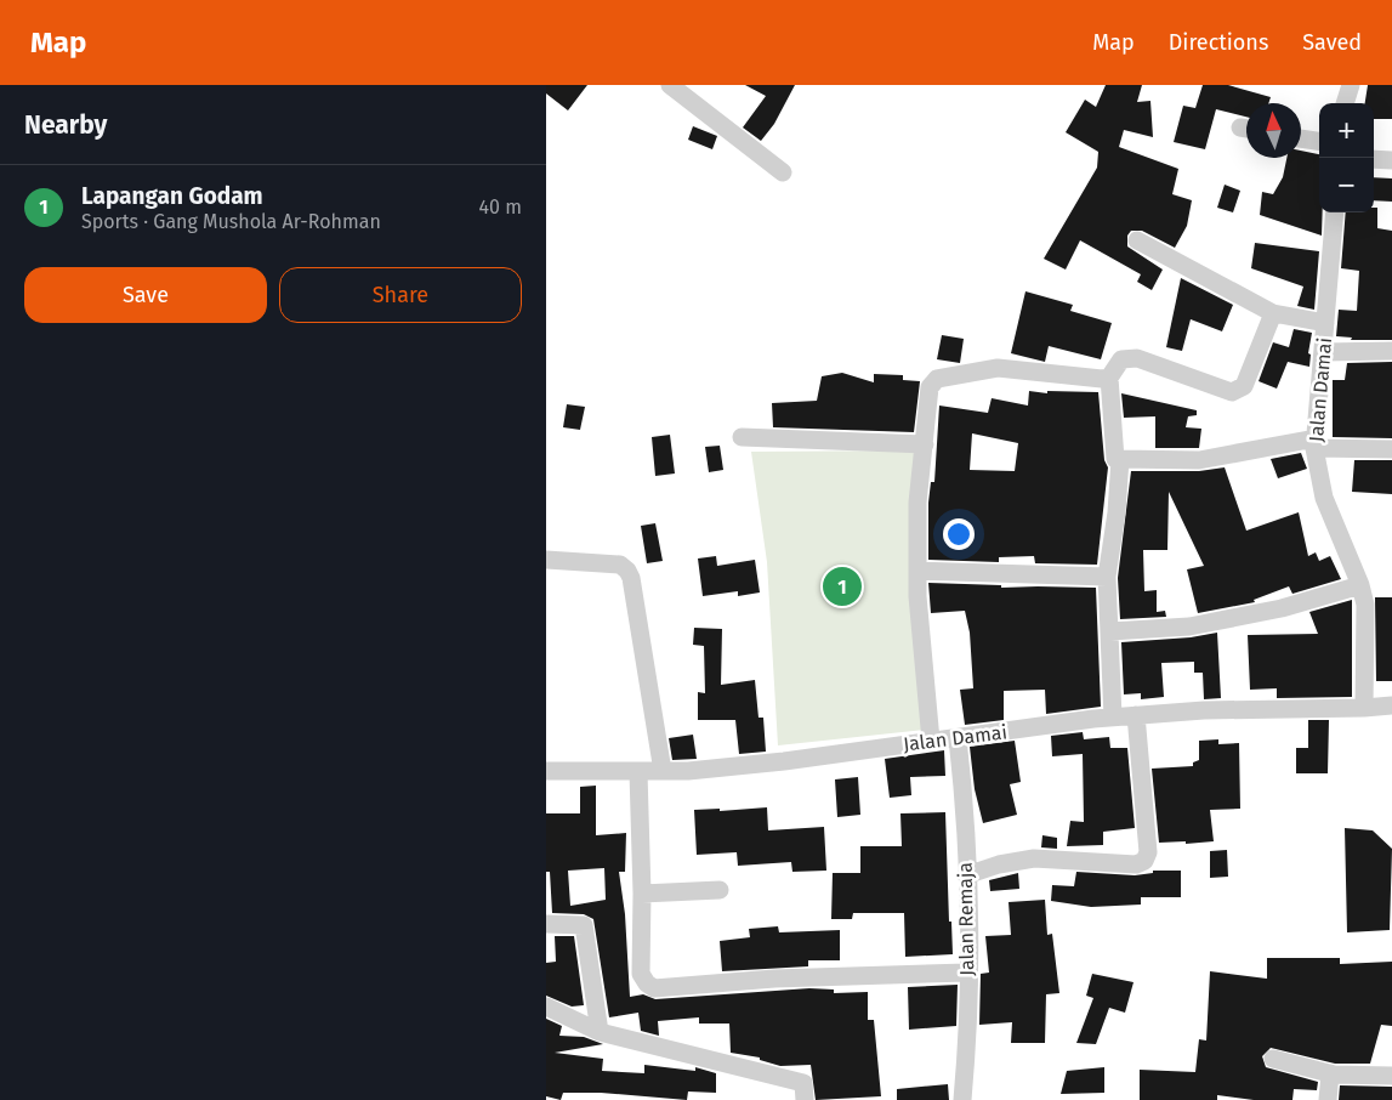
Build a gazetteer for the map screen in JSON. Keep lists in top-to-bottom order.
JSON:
{
  "streets": {
    "street": ["Jalan Damai", "Jalan Remaja"]
  },
  "crossings": [
    ["Jalan Damai", "Jalan Remaja"]
  ],
  "north": "top",
  "page": {
    "header": "Map",
    "nav": ["Map", "Directions", "Saved"],
    "heading": "Nearby",
    "map_buttons": ["+", "−"],
    "list": [
      {
        "mark": "1",
        "name": "Lapangan Godam",
        "note": "Sports · Gang Mushola Ar-Rohman",
        "value": "40 m"
      }
    ],
    "buttons": ["Save", "Share"],
    "pins": "1"
  }
}
